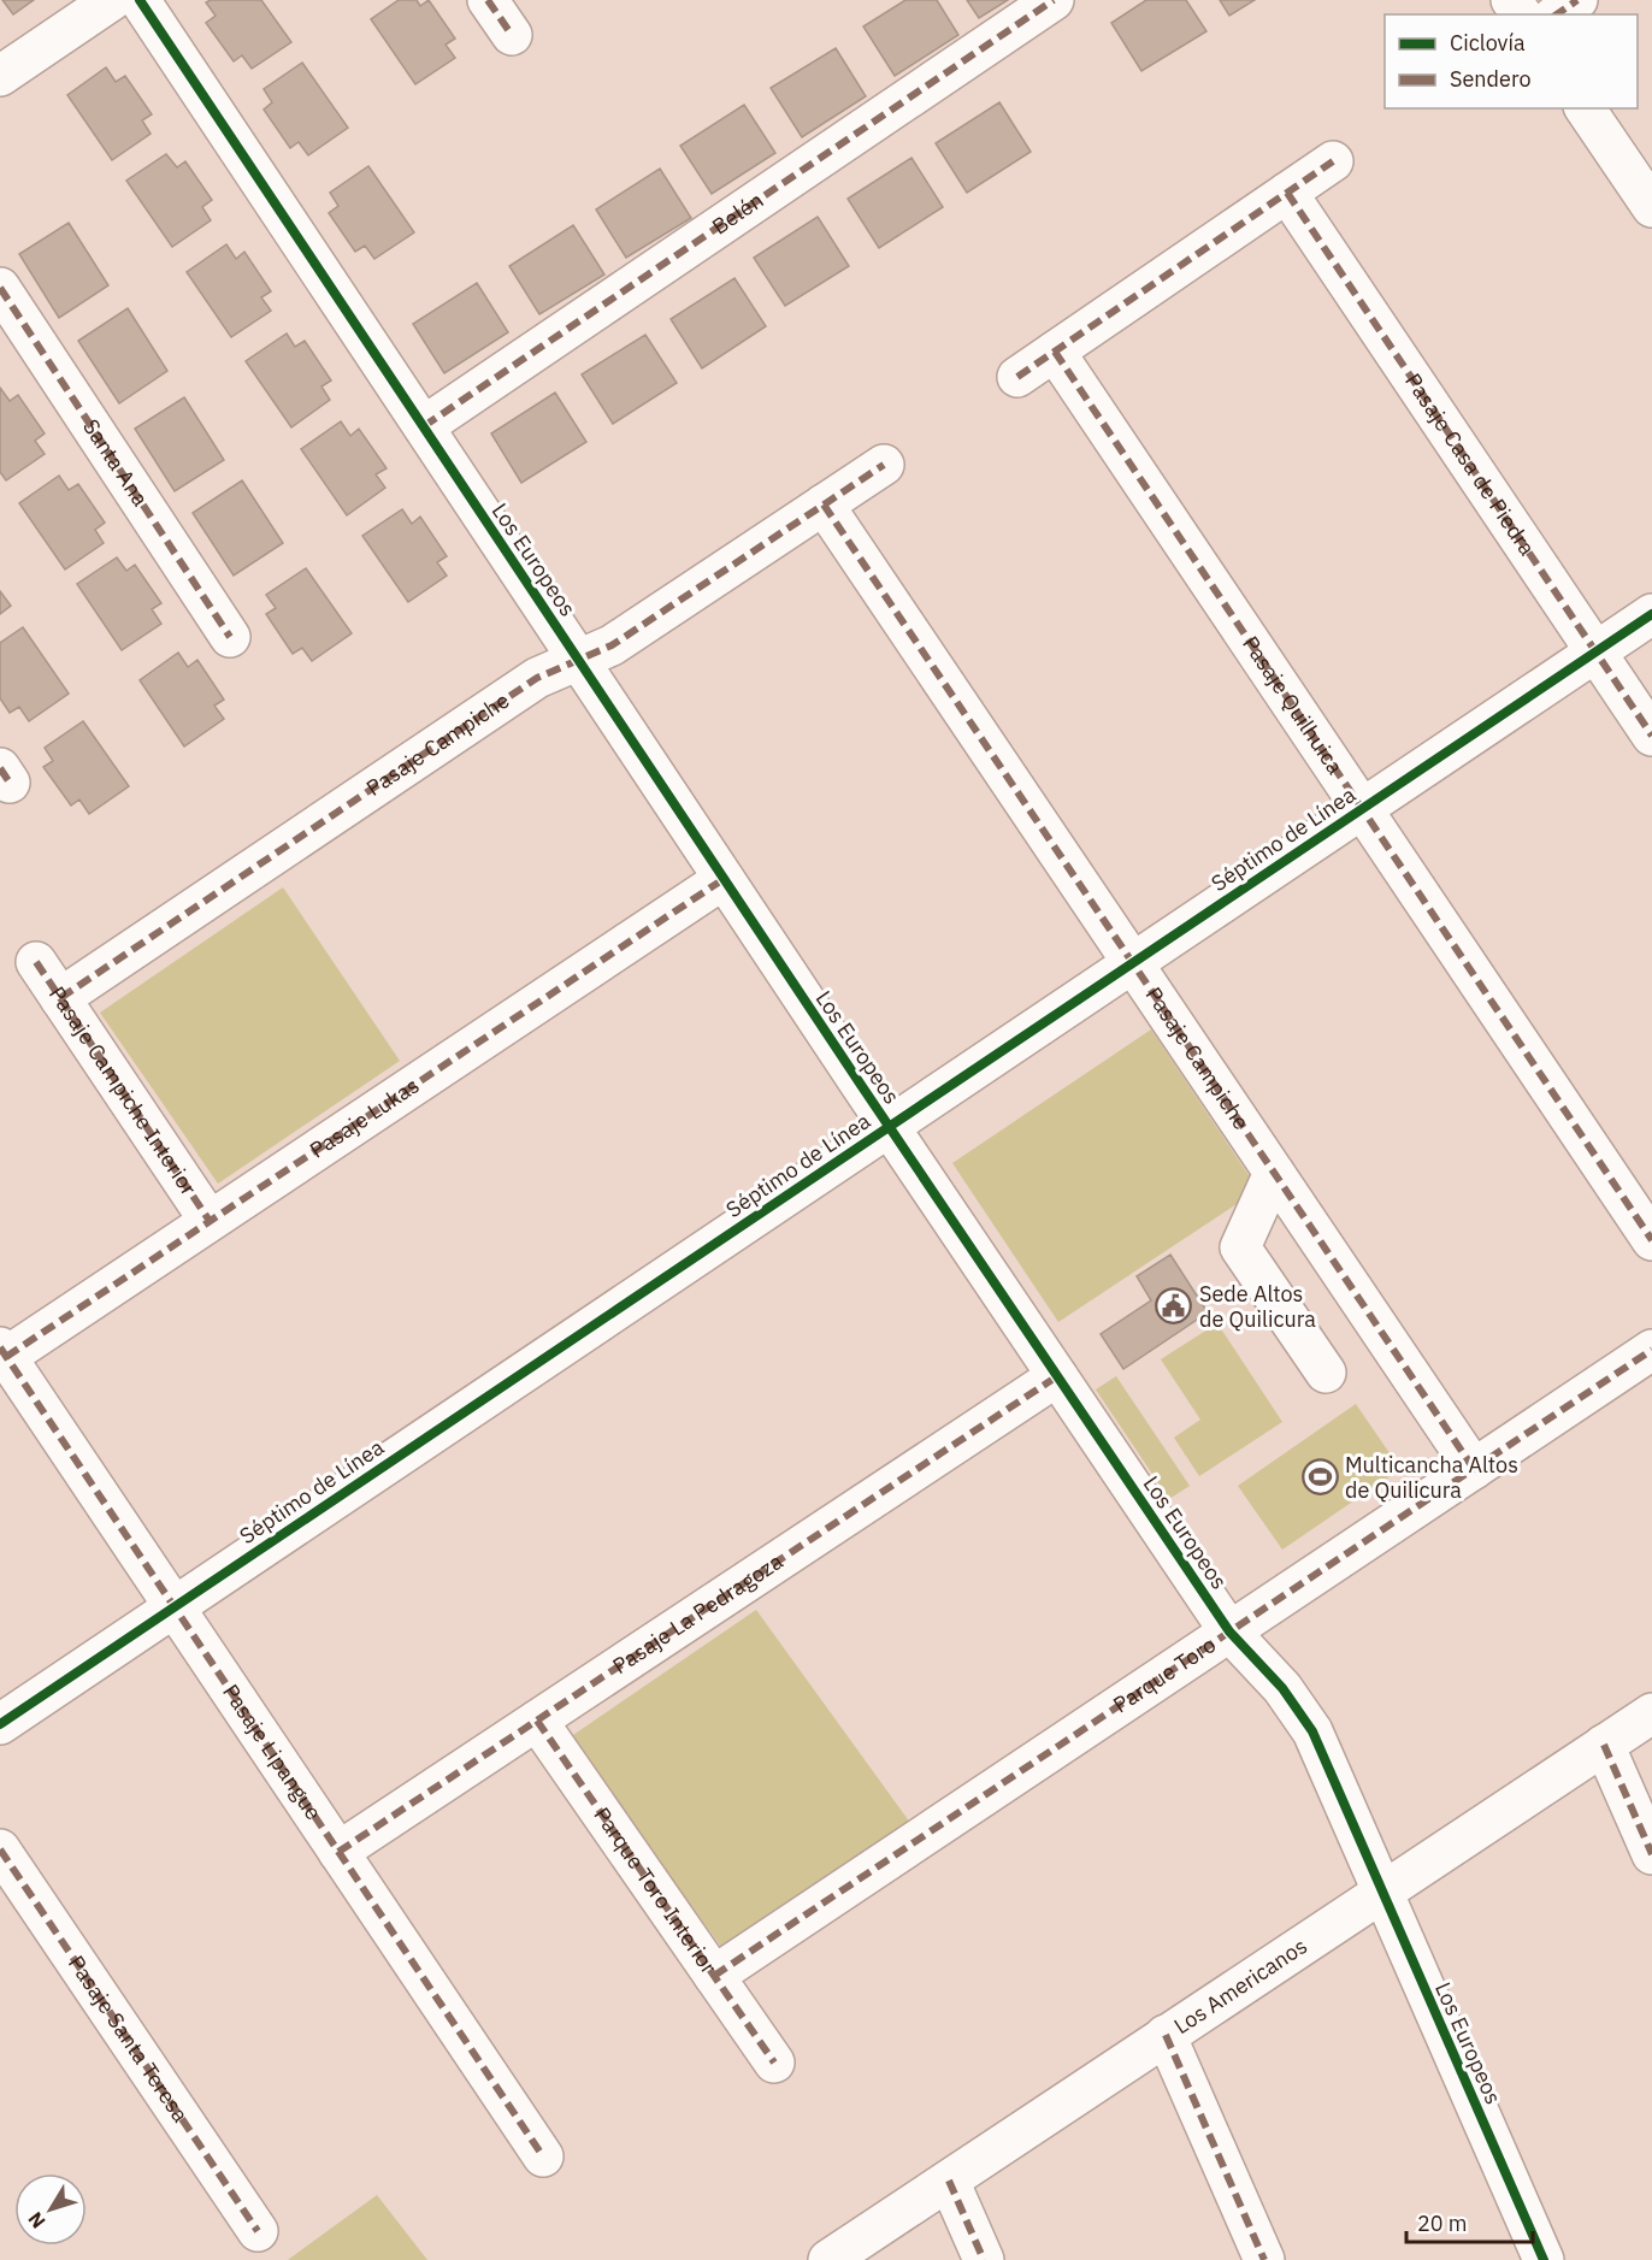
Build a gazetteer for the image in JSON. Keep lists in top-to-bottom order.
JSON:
{
  "streets": {
    "street": [
      "Belén",
      "Santa Ana",
      "Pasaje Casa de Piedra",
      "Los Europeos",
      "Pasaje Quilhuica",
      "Pasaje Campiche",
      "Séptimo de Línea",
      "Pasaje Campiche Interior",
      "Pasaje Lukas",
      "Pasaje La Pedragoza",
      "Parque Toro",
      "Pasaje Lipangue",
      "Parque Toro Interior",
      "Los Americanos",
      "Pasaje Santa Teresa"
    ]
  },
  "crossings": [
    ["Belén", "Los Europeos"],
    ["Pasaje Casa de Piedra", "Séptimo de Línea"],
    ["Los Europeos", "Pasaje Campiche"],
    ["Los Europeos", "Séptimo de Línea"],
    ["Los Europeos", "Pasaje Lukas"],
    ["Los Europeos", "Pasaje La Pedragoza"],
    ["Los Europeos", "Parque Toro"],
    ["Los Europeos", "Los Americanos"],
    ["Pasaje Quilhuica", "Séptimo de Línea"],
    ["Pasaje Campiche", "Séptimo de Línea"],
    ["Pasaje Campiche", "Pasaje Campiche Interior"],
    ["Pasaje Campiche", "Parque Toro"],
    ["Séptimo de Línea", "Pasaje Lipangue"],
    ["Pasaje Campiche Interior", "Pasaje Lukas"],
    ["Pasaje Lukas", "Pasaje Lipangue"],
    ["Pasaje La Pedragoza", "Pasaje Lipangue"],
    ["Pasaje La Pedragoza", "Parque Toro Interior"],
    ["Parque Toro", "Parque Toro Interior"]
  ],
  "places": {
    "public building": ["Sede Altos de Quilicura"],
    "sports": ["Multicancha Altos de Quilicura"]
  },
  "legend": ["Ciclovía", "Sendero"],
  "scale_bar": "20 m",
  "north": "bottom left"
}
